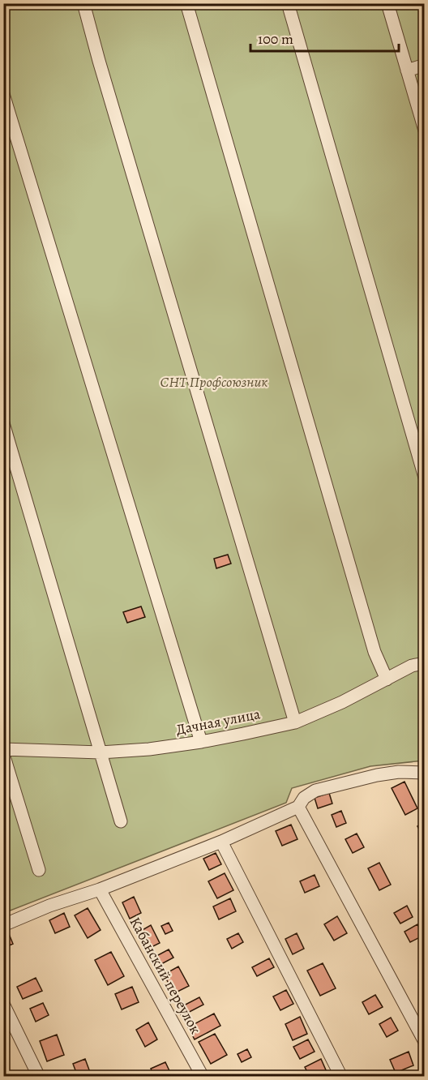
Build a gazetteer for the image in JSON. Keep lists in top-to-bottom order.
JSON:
{
  "streets": {
    "street": ["Дачная улица", "Кабанский переулок"]
  },
  "parks": ["СНТ Профсоюзник"],
  "scale_bar": "100 m"
}
